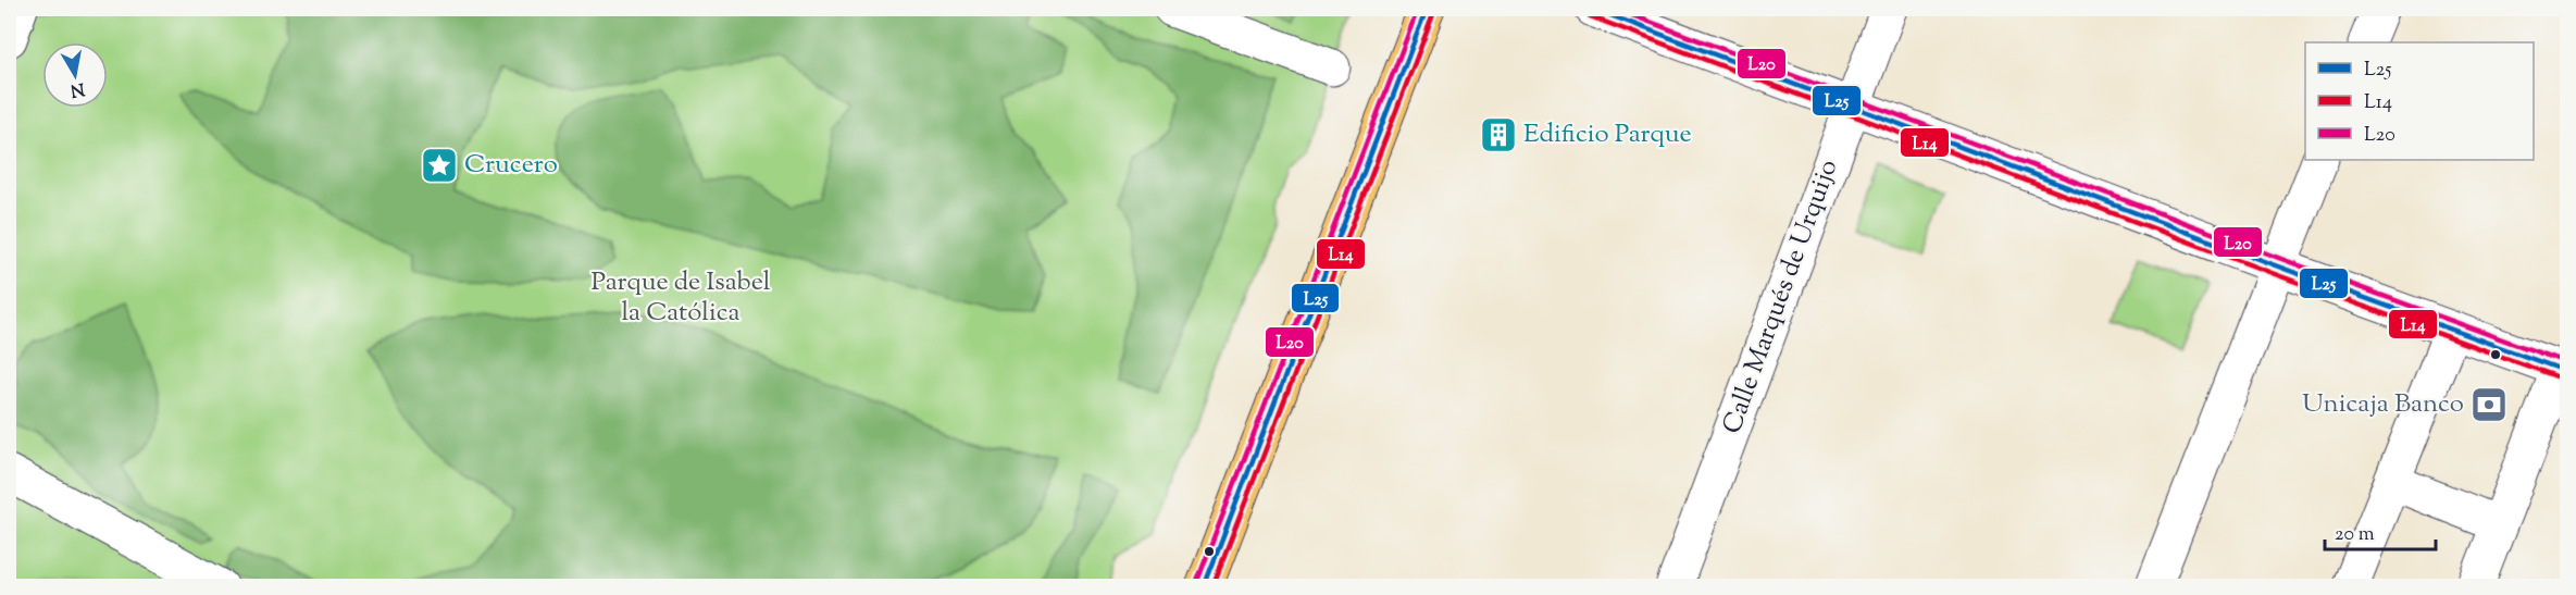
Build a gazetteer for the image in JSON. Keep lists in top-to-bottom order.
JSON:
{
  "streets": {
    "street": ["Calle Marqués de Urquijo"]
  },
  "parks": ["Parque de Isabel la Católica"],
  "places": {
    "building": ["Edificio Parque"],
    "place": ["Crucero"],
    "bank": ["Unicaja Banco"]
  },
  "lines": ["transit line L25", "transit line L20", "transit line L14"],
  "legend": ["L25", "L14", "L20"],
  "scale_bar": "20 m",
  "north": "bottom"
}
